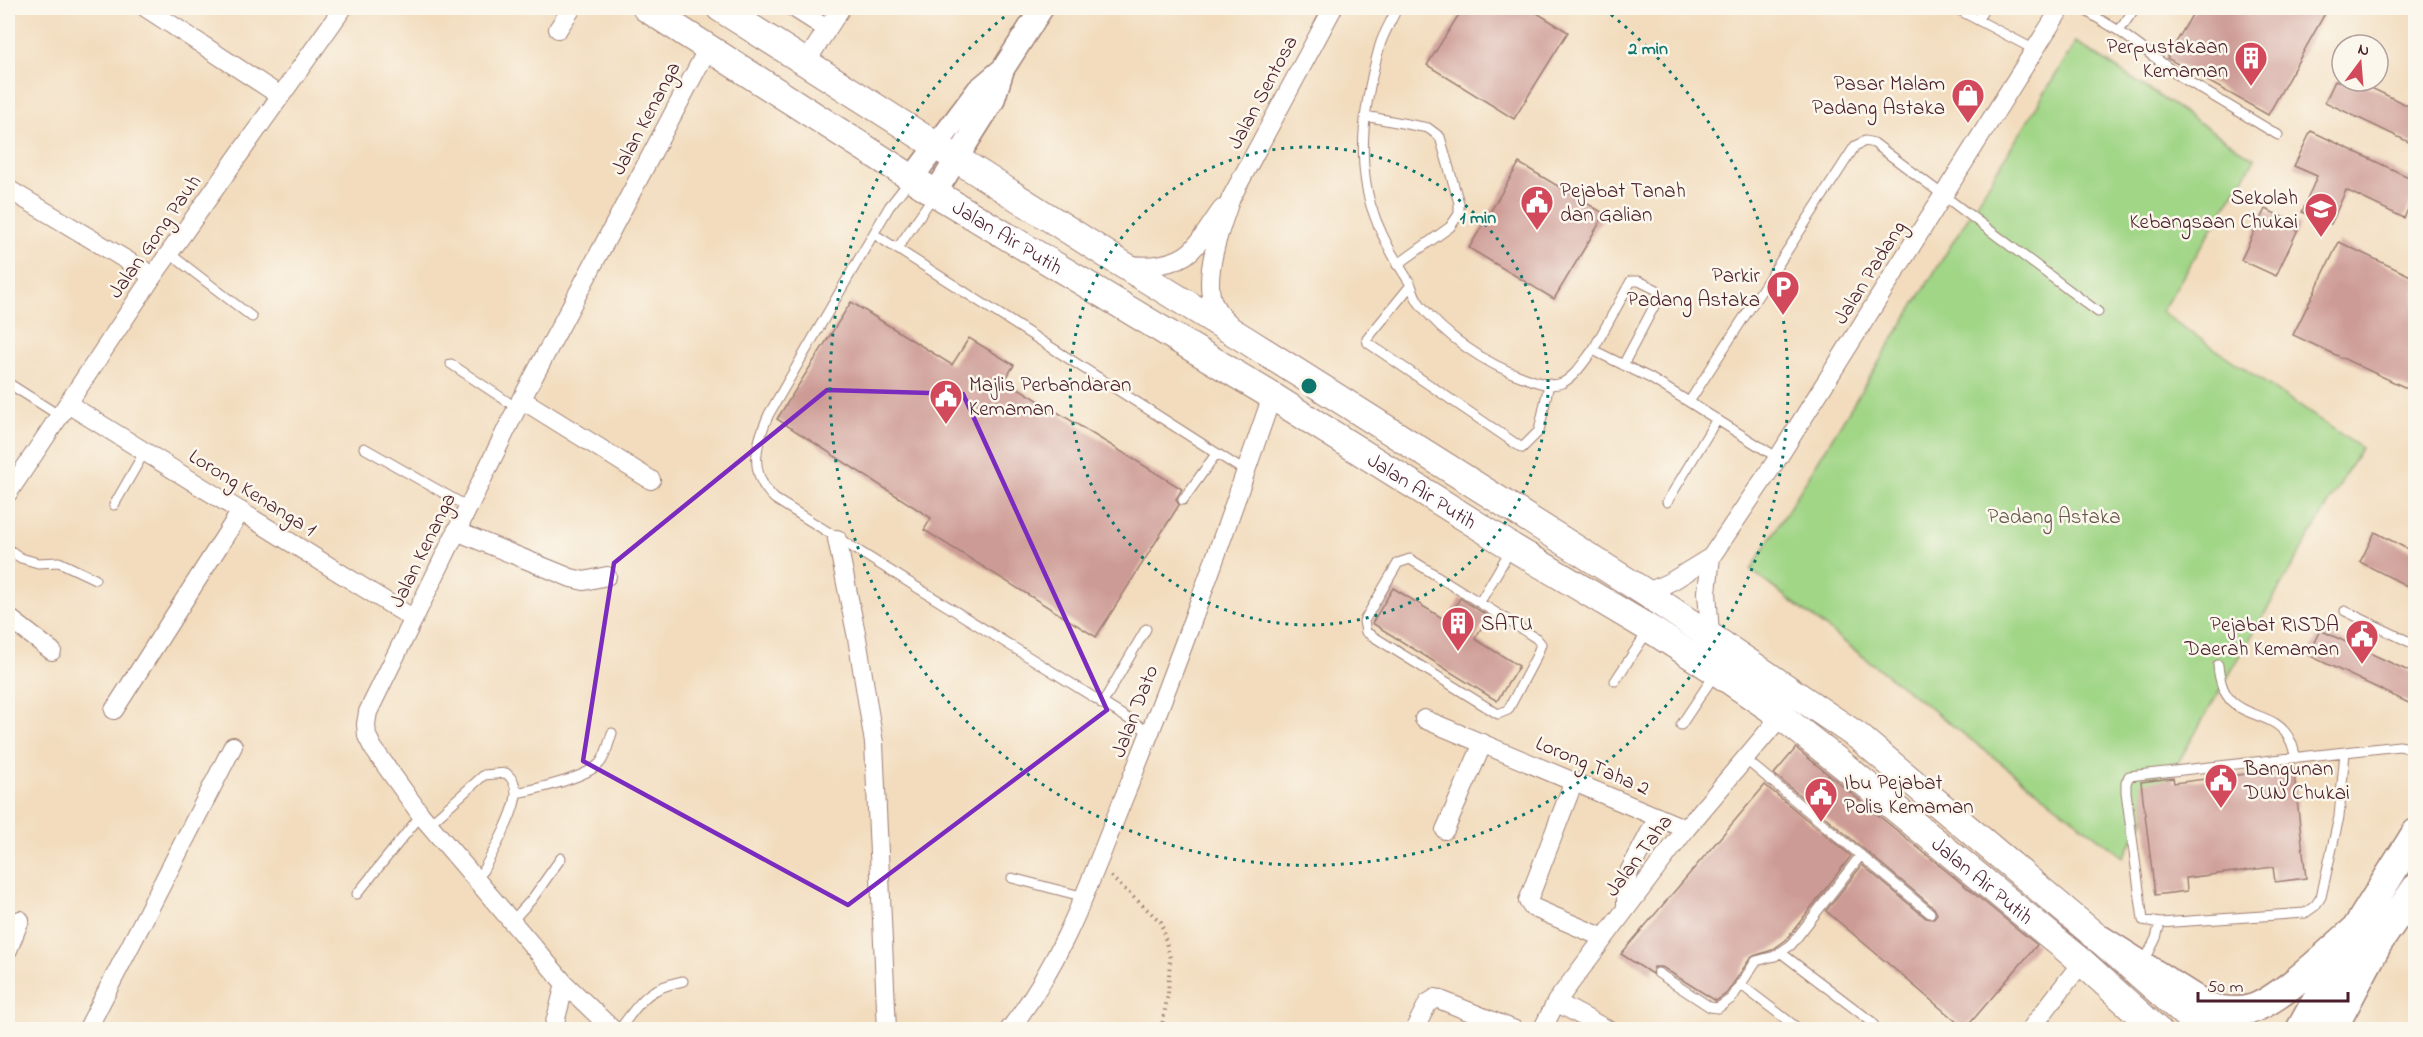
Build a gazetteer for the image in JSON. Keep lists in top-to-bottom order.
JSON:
{
  "streets": {
    "main road": ["Jalan Air Putih"],
    "street": [
      "Jalan Sentosa",
      "Jalan Kenanga",
      "Jalan Gong Pauh",
      "Jalan Padang",
      "Lorong Kenanga 1",
      "Jalan Dato",
      "Lorong Taha 2",
      "Jalan Taha"
    ]
  },
  "crossings": [
    ["Jalan Kenanga", "Jalan Air Putih"],
    ["Jalan Kenanga", "Lorong Kenanga 1"],
    ["Jalan Gong Pauh", "Lorong Kenanga 1"],
    ["Jalan Air Putih", "Jalan Dato"],
    ["Jalan Air Putih", "Jalan Taha"],
    ["Lorong Taha 2", "Jalan Taha"]
  ],
  "parks": ["Padang Astaka"],
  "places": {
    "building": ["Perpustakaan Kemaman", "SATU"],
    "shop": ["Pasar Malam Padang Astaka"],
    "public building": [
      "Pejabat Tanah dan Galian",
      "Majlis Perbandaran Kemaman",
      "Pejabat RISDA Daerah Kemaman",
      "Bangunan DUN Chukai",
      "Ibu Pejabat Polis Kemaman"
    ],
    "school or university": ["Sekolah Kebangsaan Chukai"],
    "parking": ["Parkir Padang Astaka"]
  },
  "scale_bar": "50 m",
  "north": "top",
  "rings": ["2 min", "1 min"]
}
